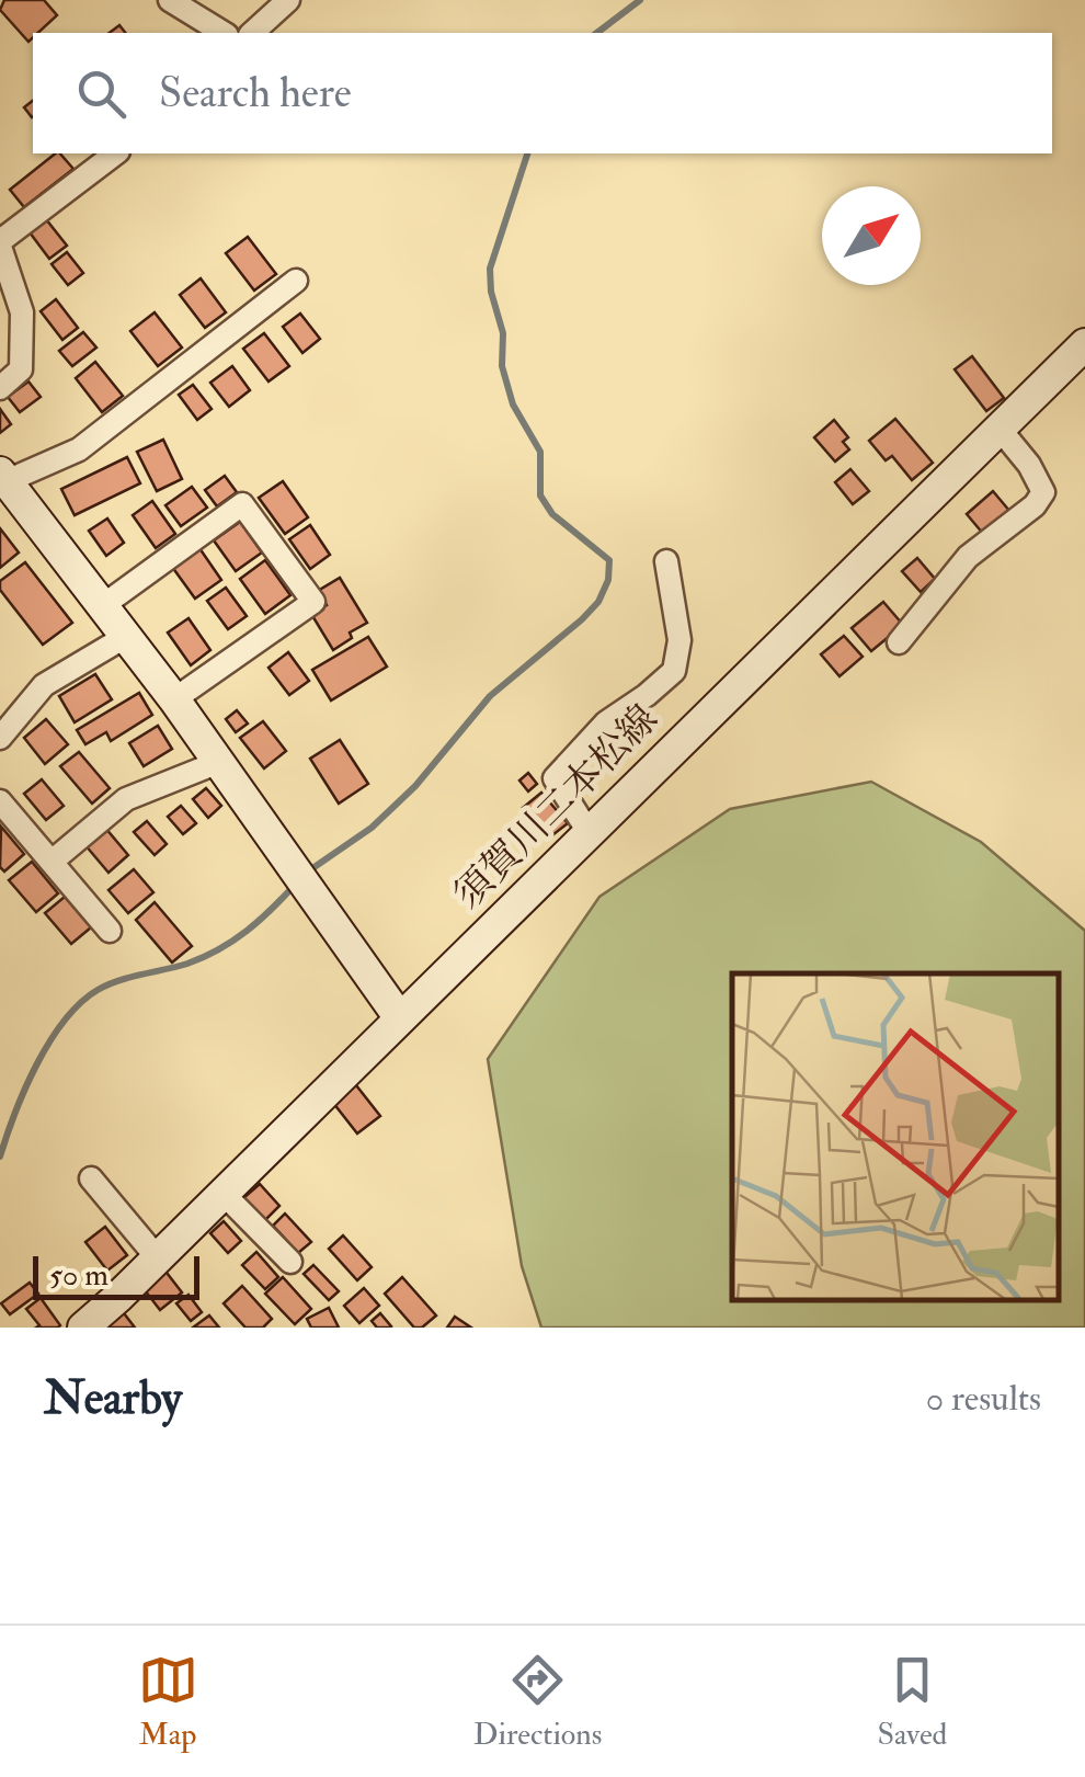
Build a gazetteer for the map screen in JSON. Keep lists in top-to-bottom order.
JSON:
{
  "streets": {
    "main road": ["須賀川二本松線"]
  },
  "scale_bar": "50 m",
  "north": "top right",
  "page": {
    "search": "Search here",
    "scale": "50 m",
    "heading": ["Nearby", "0 results"],
    "nav": ["Map", "Directions", "Saved"]
  }
}
